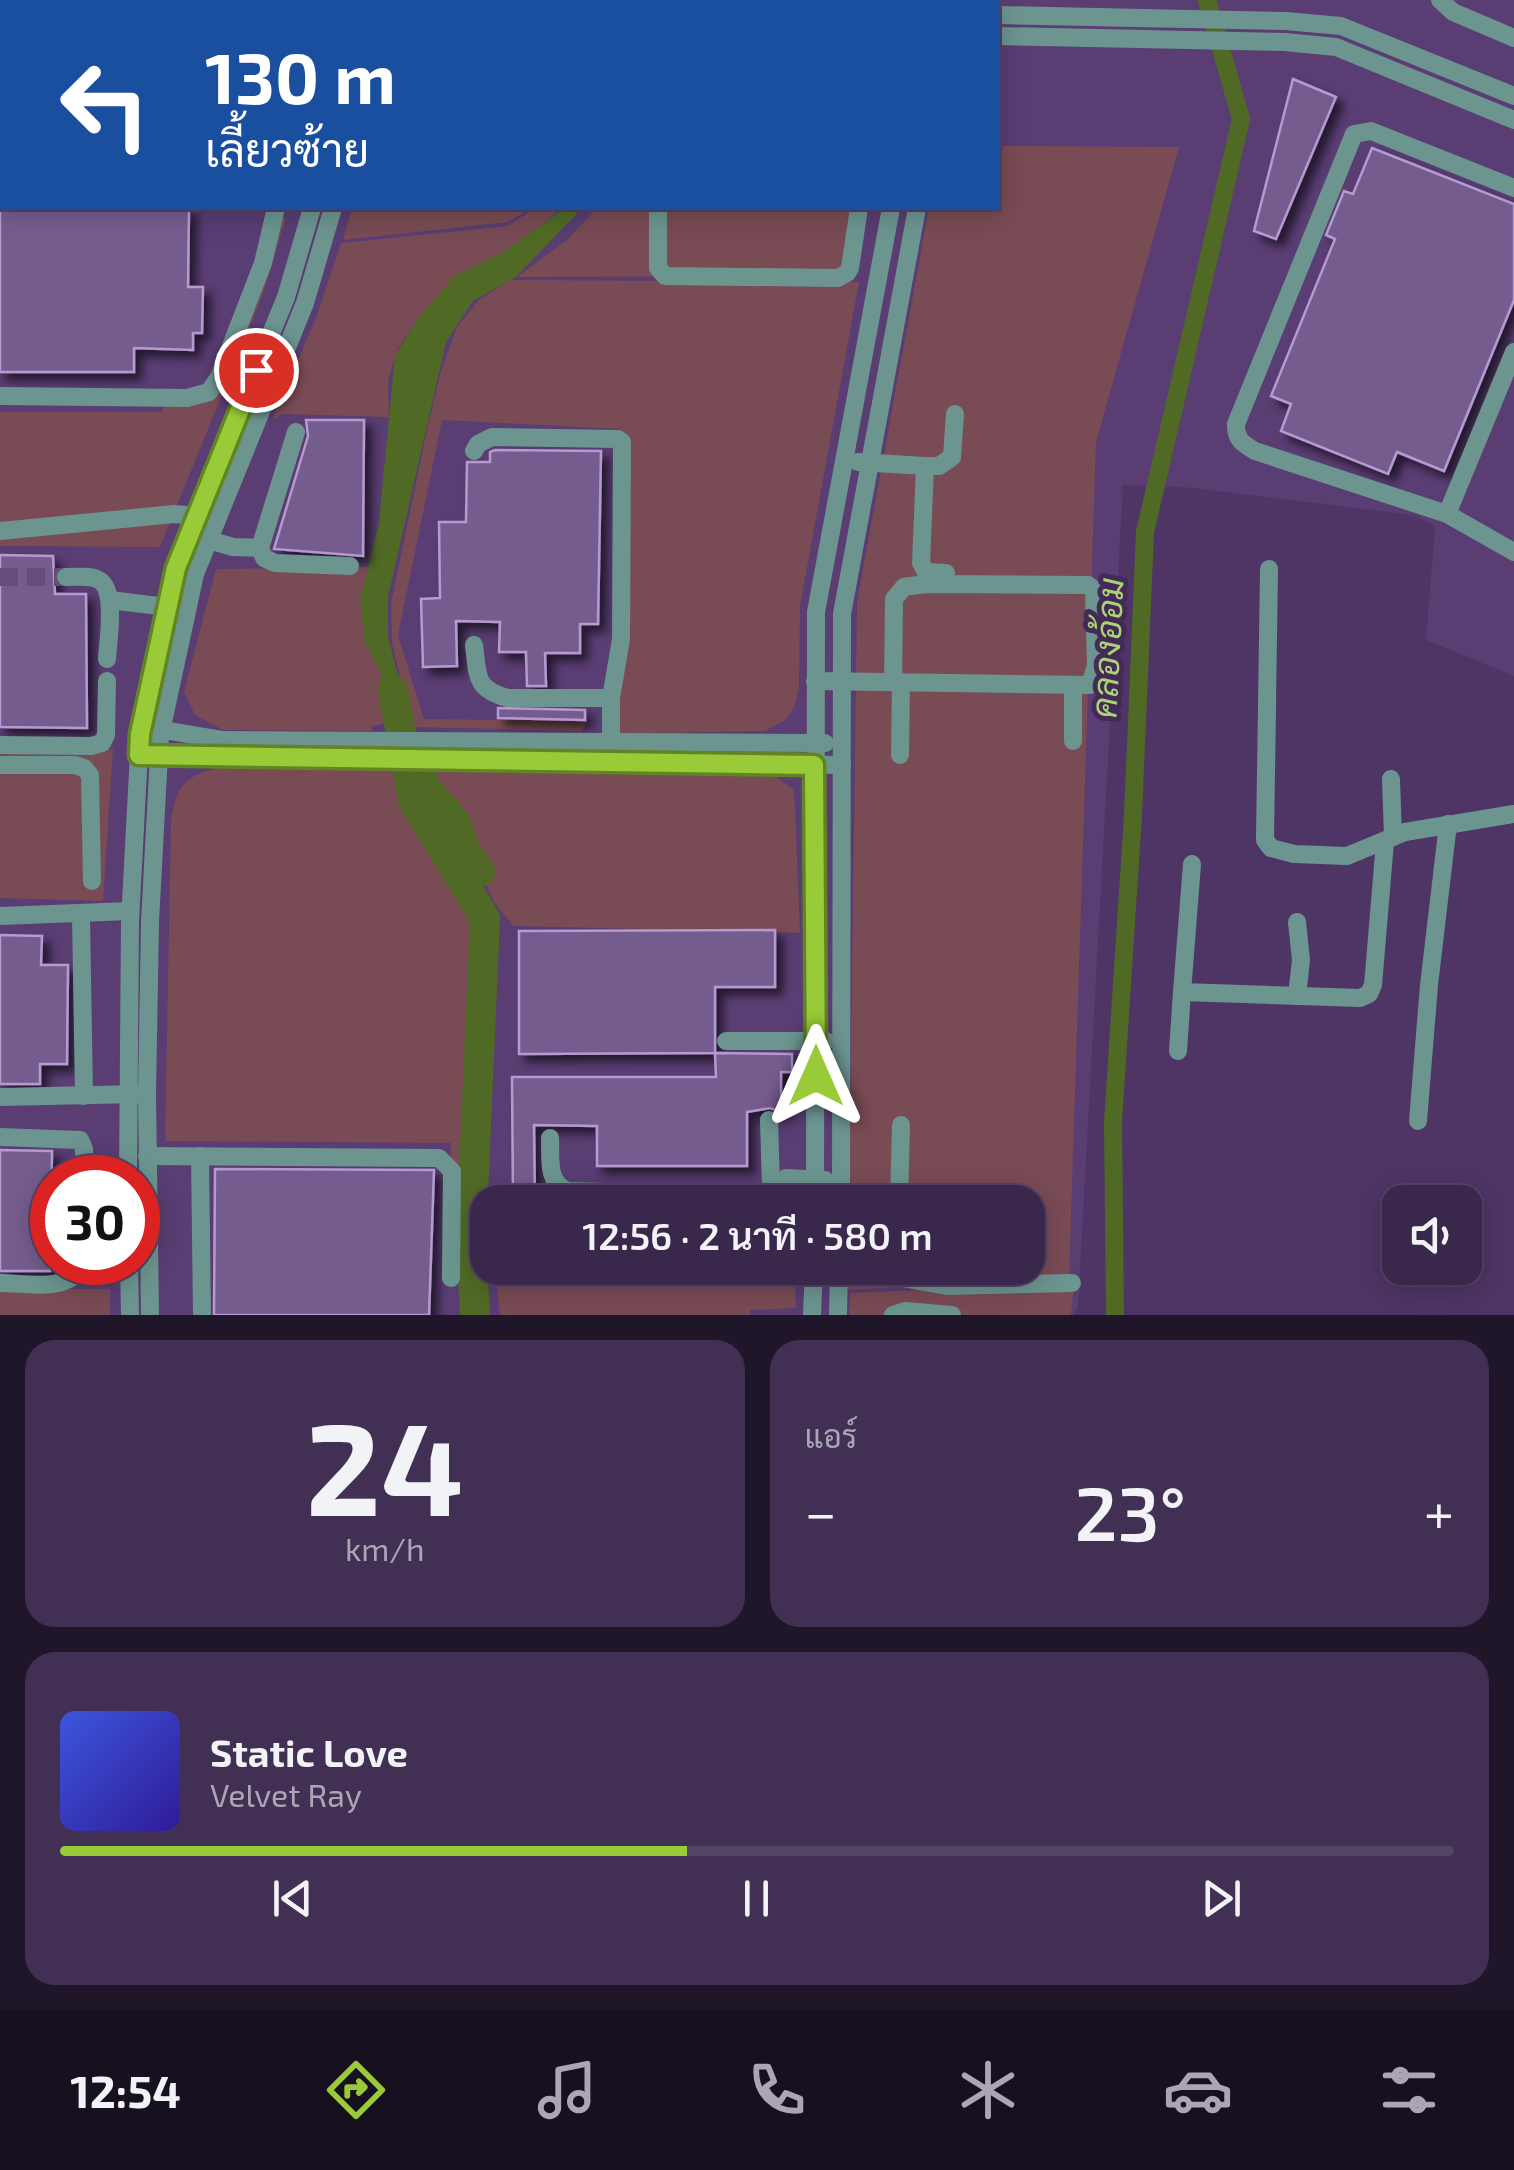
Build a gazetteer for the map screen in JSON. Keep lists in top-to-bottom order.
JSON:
{
  "water": ["คลองอ้อม"],
  "page": {
    "turn": ["130 m", "เลี้ยวซ้าย"],
    "limit": "30",
    "trip": "12:56 · 2 นาที · 580 m",
    "tile": [
      ["24", "km/h"],
      "แอร์"
    ],
    "heat": ["−", "23°", "+"],
    "song": ["Static Love", "Velvet Ray"],
    "tabs": "12:54"
  }
}
